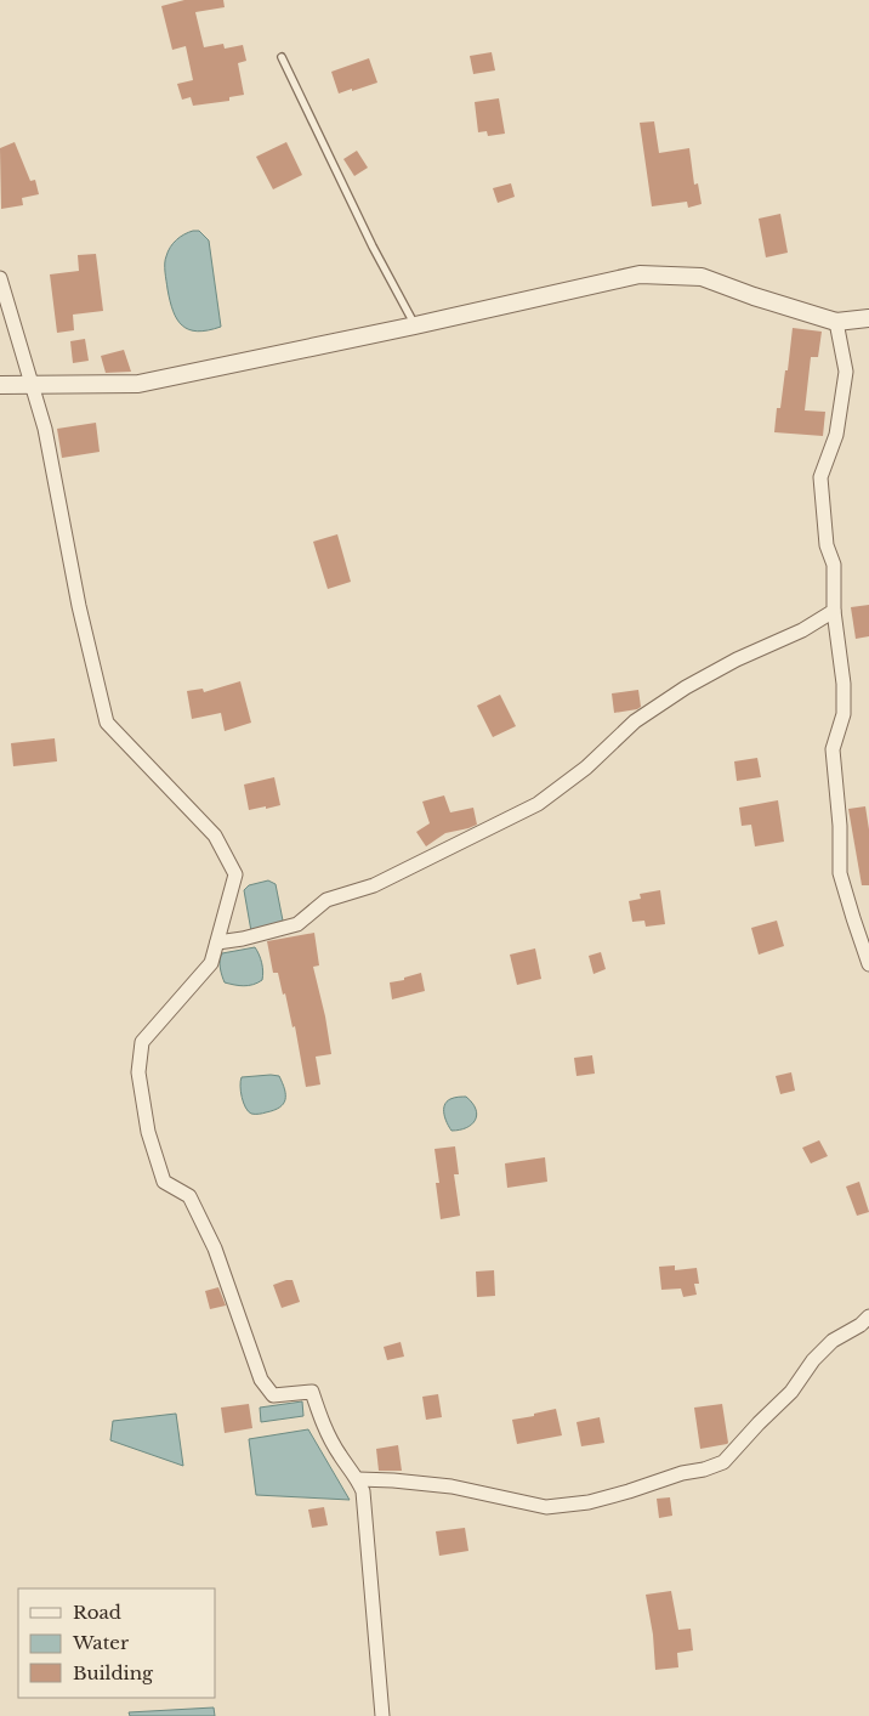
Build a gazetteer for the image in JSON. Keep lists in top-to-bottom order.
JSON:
{
  "legend": ["Road", "Water", "Building"]
}
